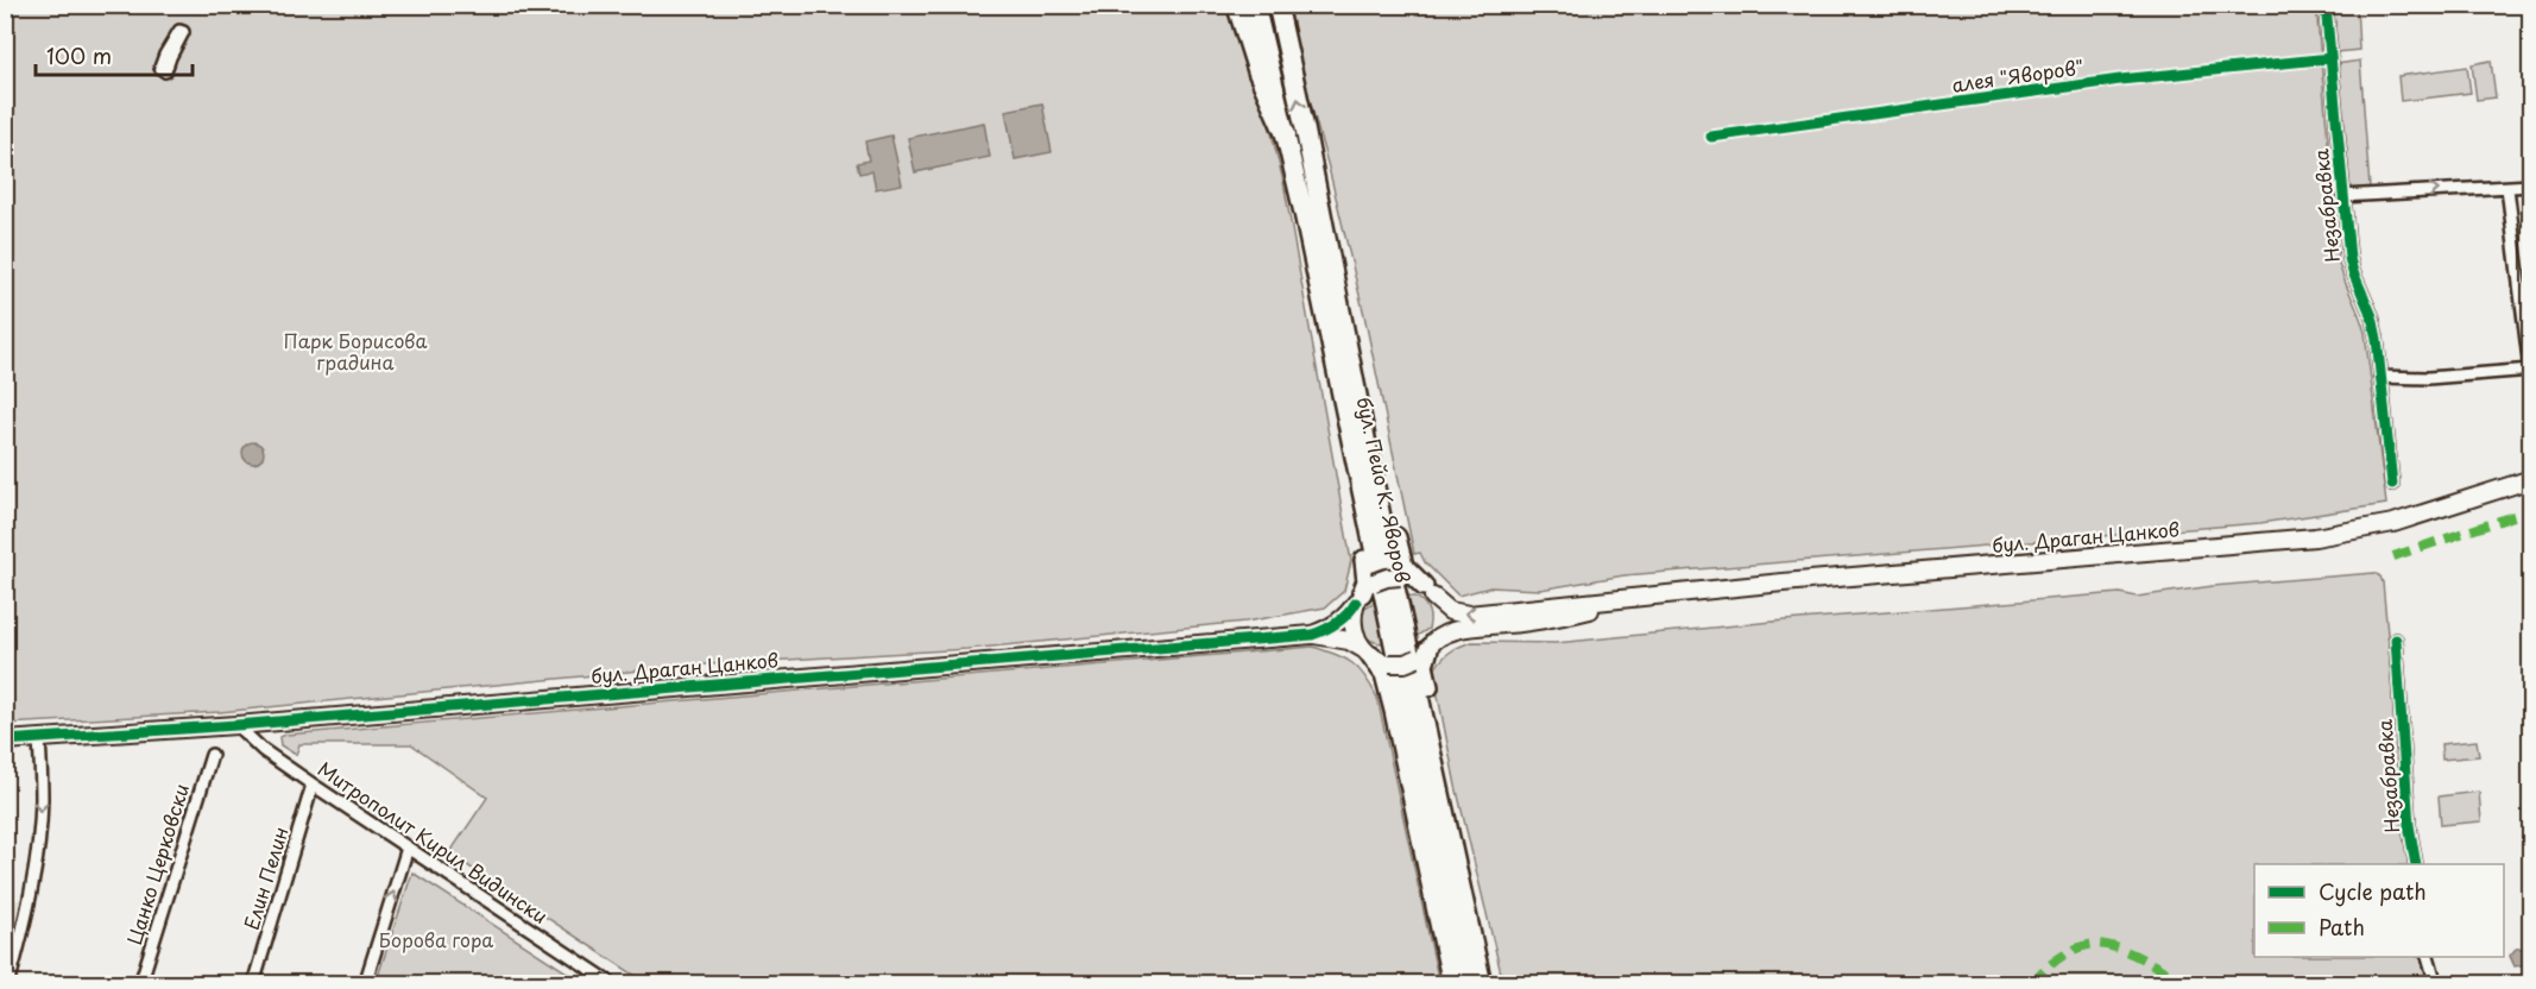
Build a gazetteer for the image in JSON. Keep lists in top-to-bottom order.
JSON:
{
  "streets": {
    "main road": ["бул. Пейо К. Яворов", "бул. Драган Цанков"],
    "street": [
      "Незабравка",
      "Митрополит Кирил Видински",
      "Цанко Церковски",
      "Елин Пелин"
    ],
    "cycle path": ["алея \"Яворов\""]
  },
  "crossings": [
    ["бул. Драган Цанков", "Митрополит Кирил Видински"],
    ["Митрополит Кирил Видински", "Елин Пелин"]
  ],
  "parks": ["Парк Борисова градина", "Борова гора"],
  "legend": ["Cycle path", "Path"],
  "scale_bar": "100 m"
}
